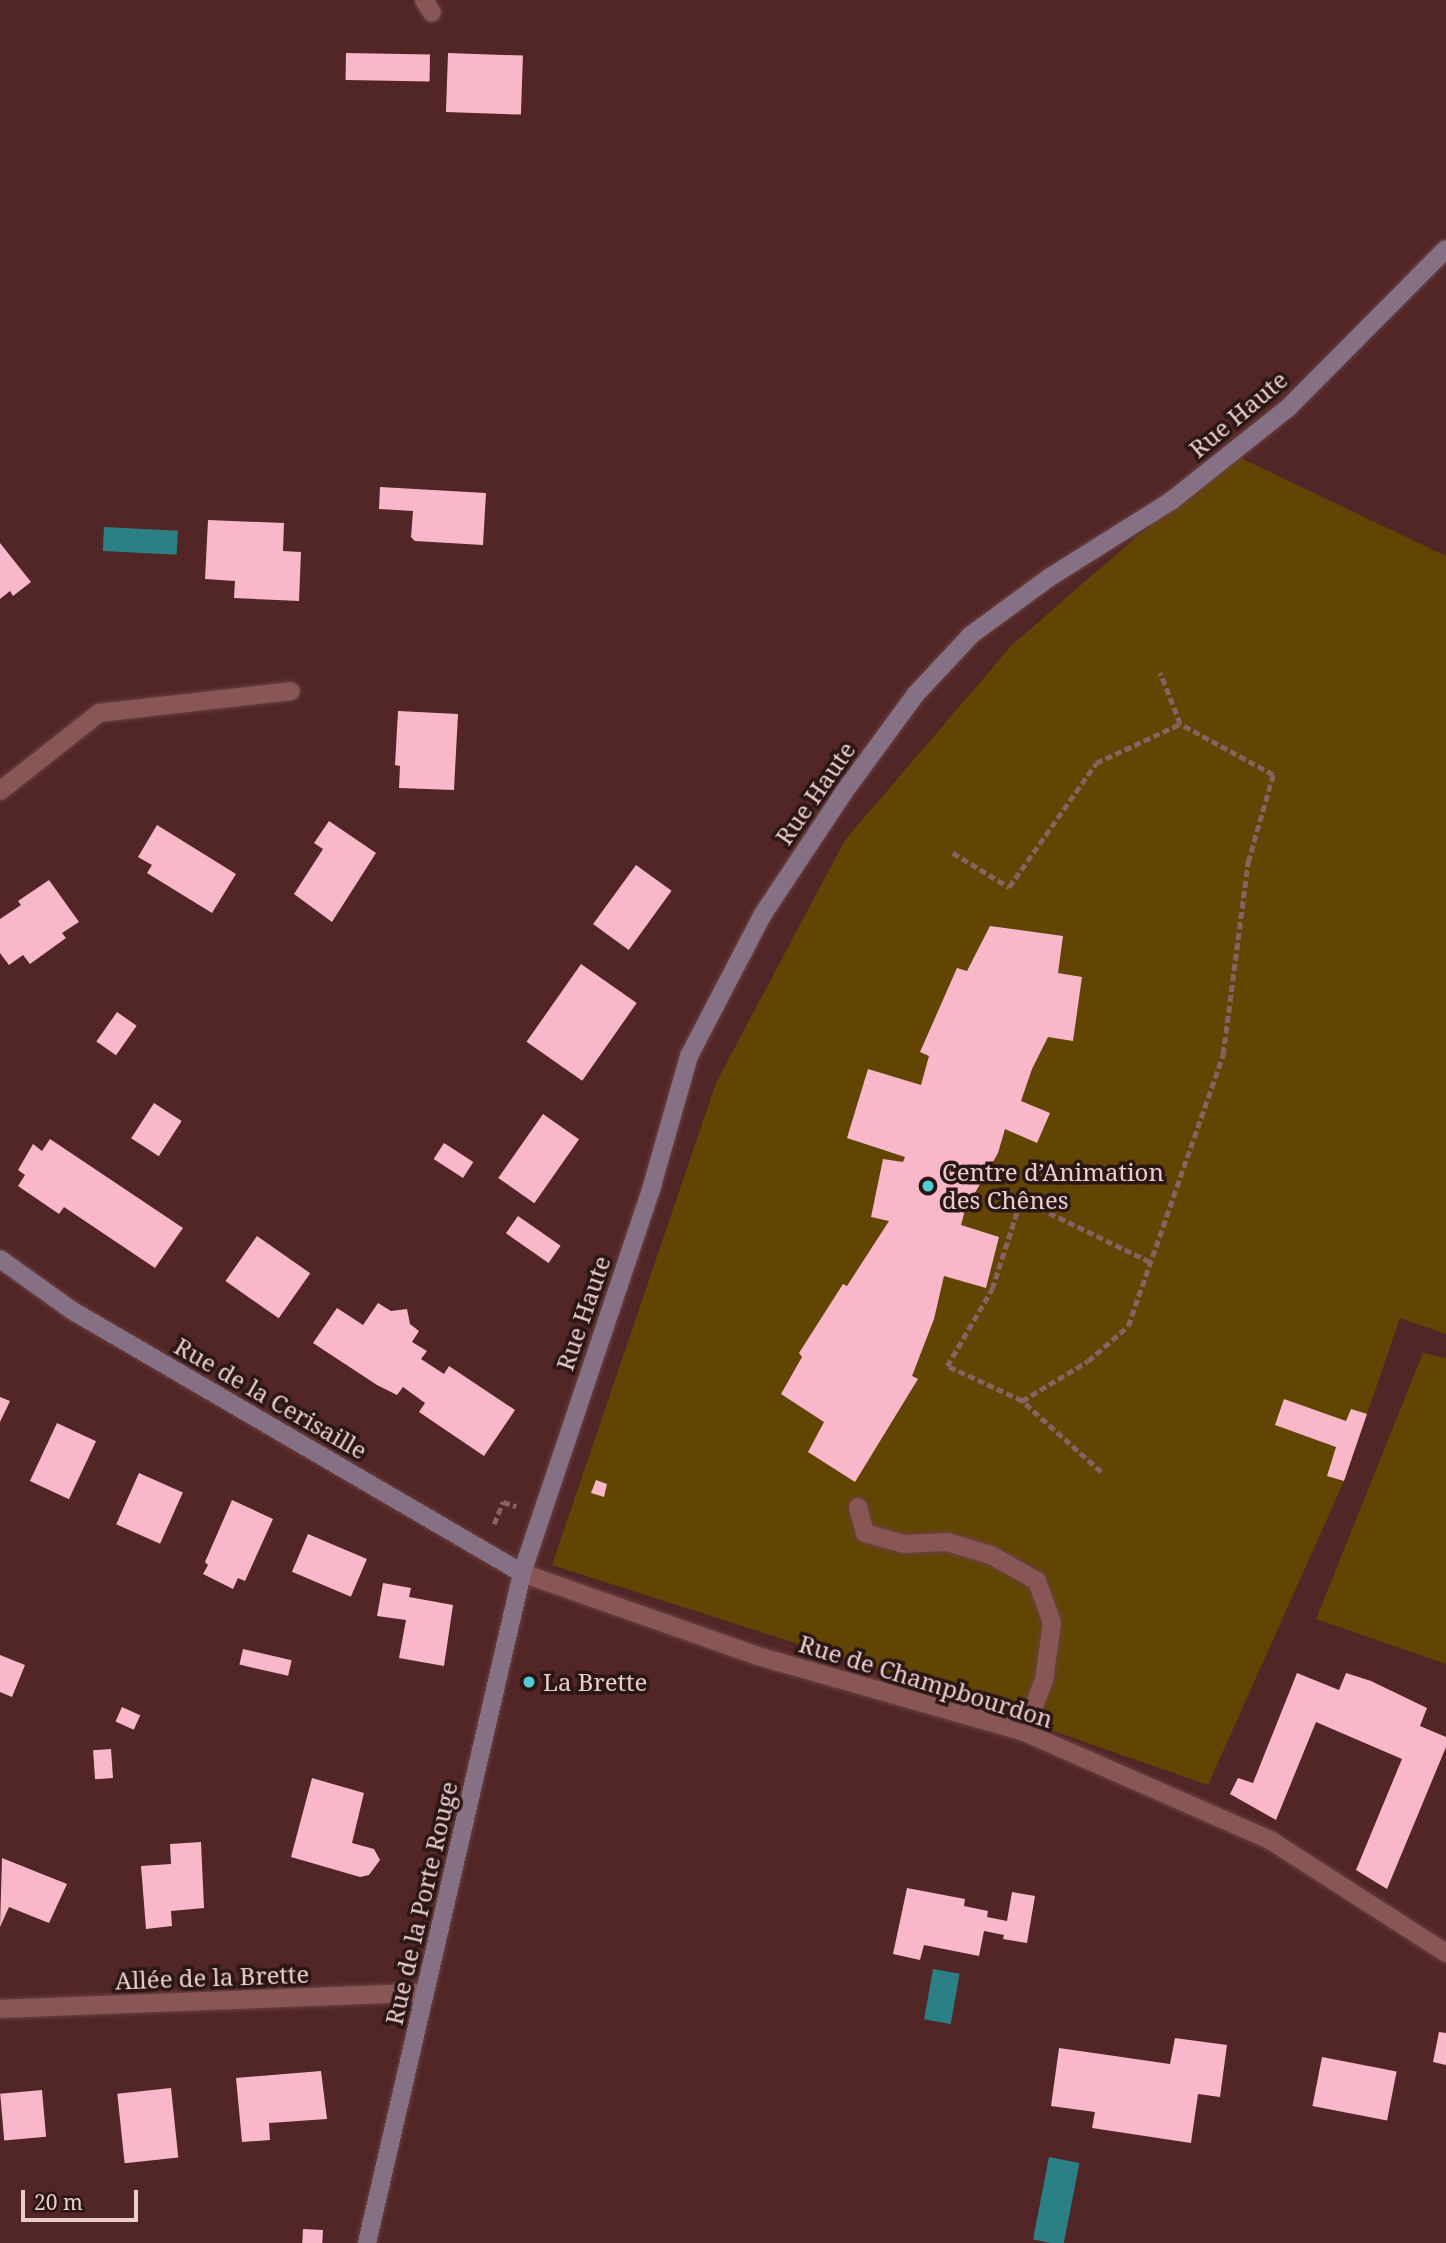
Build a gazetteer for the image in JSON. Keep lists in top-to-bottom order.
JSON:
{
  "streets": {
    "street": [
      "Rue Haute",
      "Rue de la Cerisaille",
      "Rue de Champbourdon",
      "Rue de la Porte Rouge",
      "Allée de la Brette"
    ]
  },
  "crossings": [
    ["Rue Haute", "Rue de la Cerisaille"],
    ["Rue Haute", "Rue de Champbourdon"],
    ["Rue Haute", "Rue de la Porte Rouge"],
    ["Rue de la Cerisaille", "Rue de Champbourdon"],
    ["Rue de la Cerisaille", "Rue de la Porte Rouge"],
    ["Rue de Champbourdon", "Rue de la Porte Rouge"],
    ["Rue de la Porte Rouge", "Allée de la Brette"]
  ],
  "places": ["Centre d’Animation des Chênes", "La Brette"],
  "scale_bar": "20 m"
}
